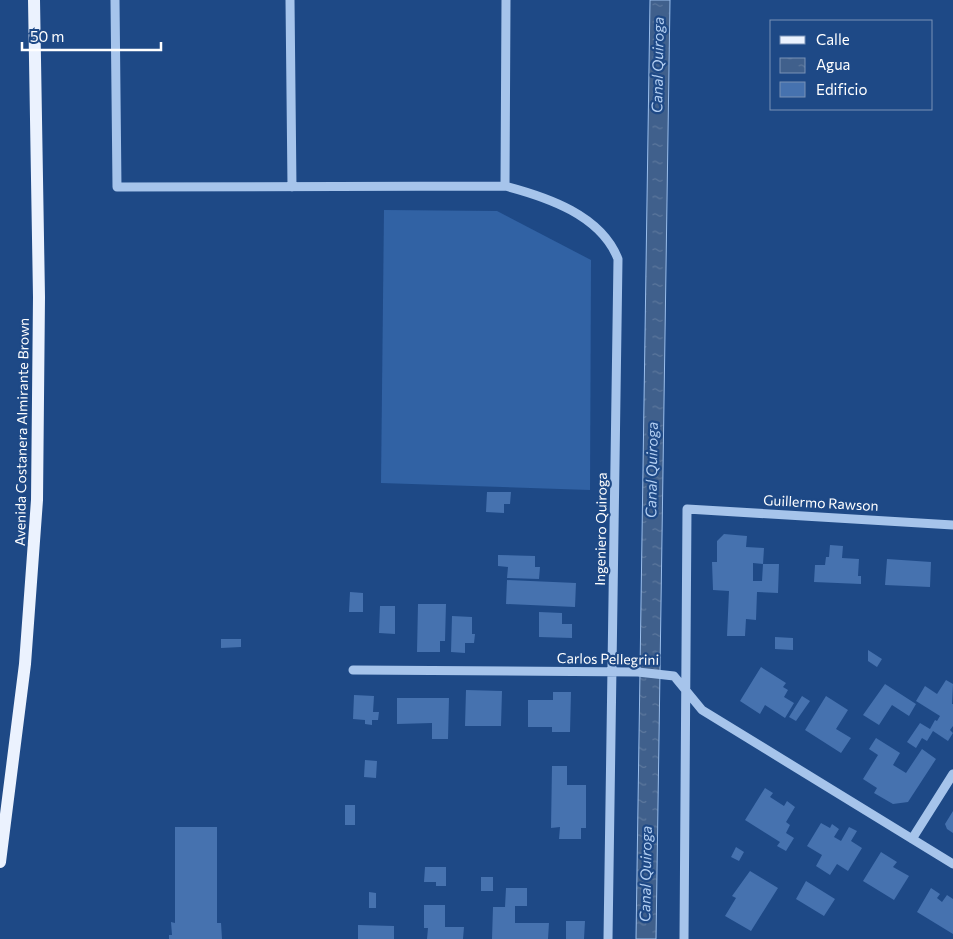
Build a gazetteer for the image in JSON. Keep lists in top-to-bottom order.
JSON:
{
  "streets": {
    "main road": ["Avenida Costanera Almirante Brown"],
    "street": ["Guillermo Rawson", "Ingeniero Quiroga", "Carlos Pellegrini"]
  },
  "crossings": [
    ["Guillermo Rawson", "Carlos Pellegrini"],
    ["Ingeniero Quiroga", "Carlos Pellegrini"]
  ],
  "water": ["Canal Quiroga"],
  "legend": ["Calle", "Agua", "Edificio"],
  "scale_bar": "50 m"
}
